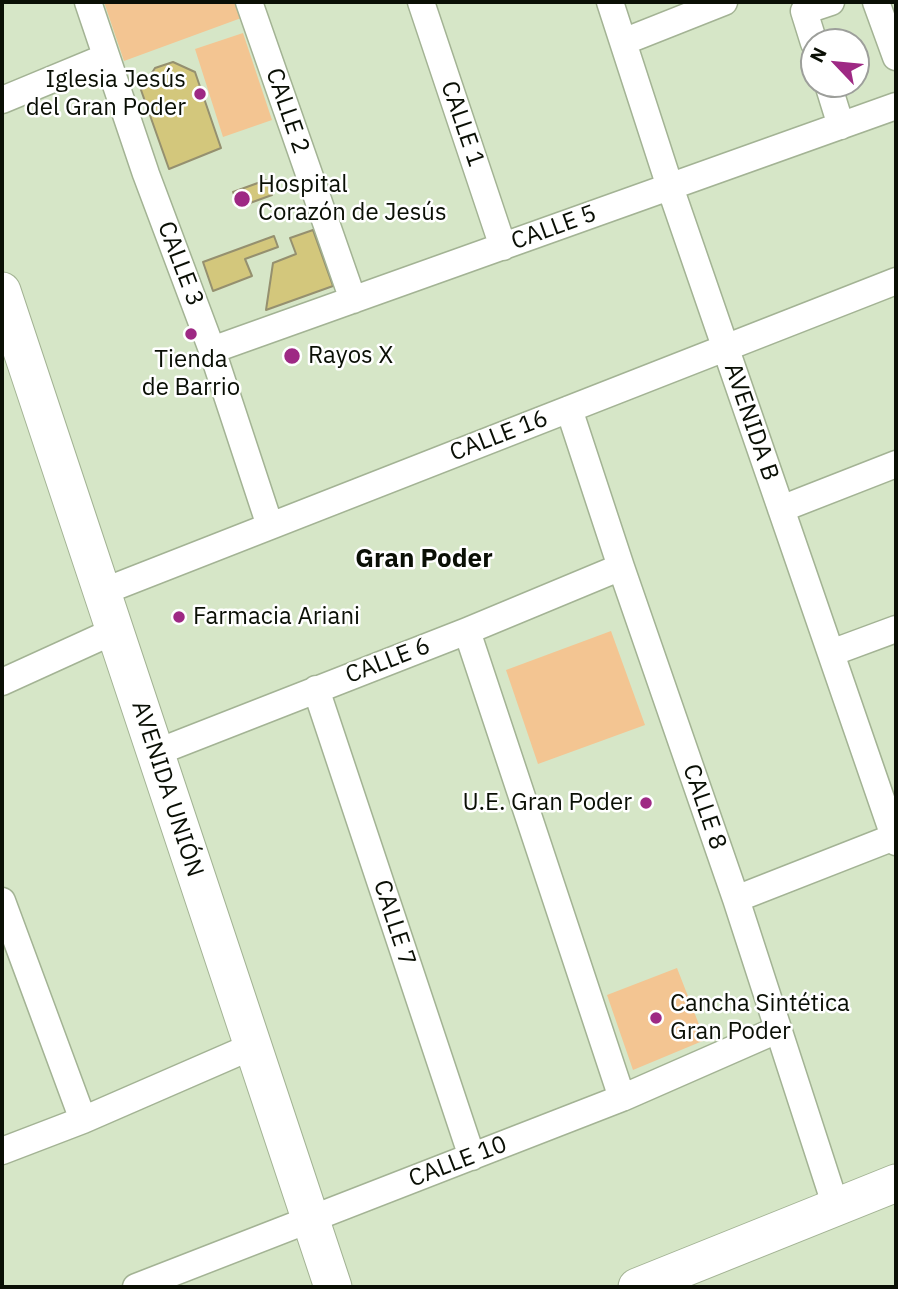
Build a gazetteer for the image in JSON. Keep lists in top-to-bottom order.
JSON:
{
  "streets": {
    "street": [
      "CALLE 2",
      "CALLE 1",
      "CALLE 5",
      "CALLE 3",
      "AVENIDA B",
      "CALLE 16",
      "CALLE 6",
      "AVENIDA UNIÓN",
      "CALLE 8",
      "CALLE 7",
      "CALLE 10"
    ]
  },
  "crossings": [
    ["CALLE 2", "CALLE 5"],
    ["CALLE 1", "CALLE 5"],
    ["CALLE 5", "CALLE 3"],
    ["CALLE 5", "AVENIDA B"],
    ["CALLE 3", "CALLE 16"],
    ["AVENIDA B", "CALLE 16"],
    ["CALLE 16", "AVENIDA UNIÓN"],
    ["CALLE 16", "CALLE 8"],
    ["CALLE 6", "AVENIDA UNIÓN"],
    ["CALLE 6", "CALLE 8"],
    ["CALLE 6", "CALLE 7"],
    ["AVENIDA UNIÓN", "CALLE 10"],
    ["CALLE 8", "CALLE 10"],
    ["CALLE 7", "CALLE 10"]
  ],
  "districts": ["Gran Poder"],
  "places": [
    "Iglesia Jesús del Gran Poder",
    "Hospital Corazón de Jesús",
    "Tienda de Barrio",
    "Rayos X",
    "Farmacia Ariani",
    "U.E. Gran Poder",
    "Cancha Sintética Gran Poder"
  ],
  "north": "top left"
}
